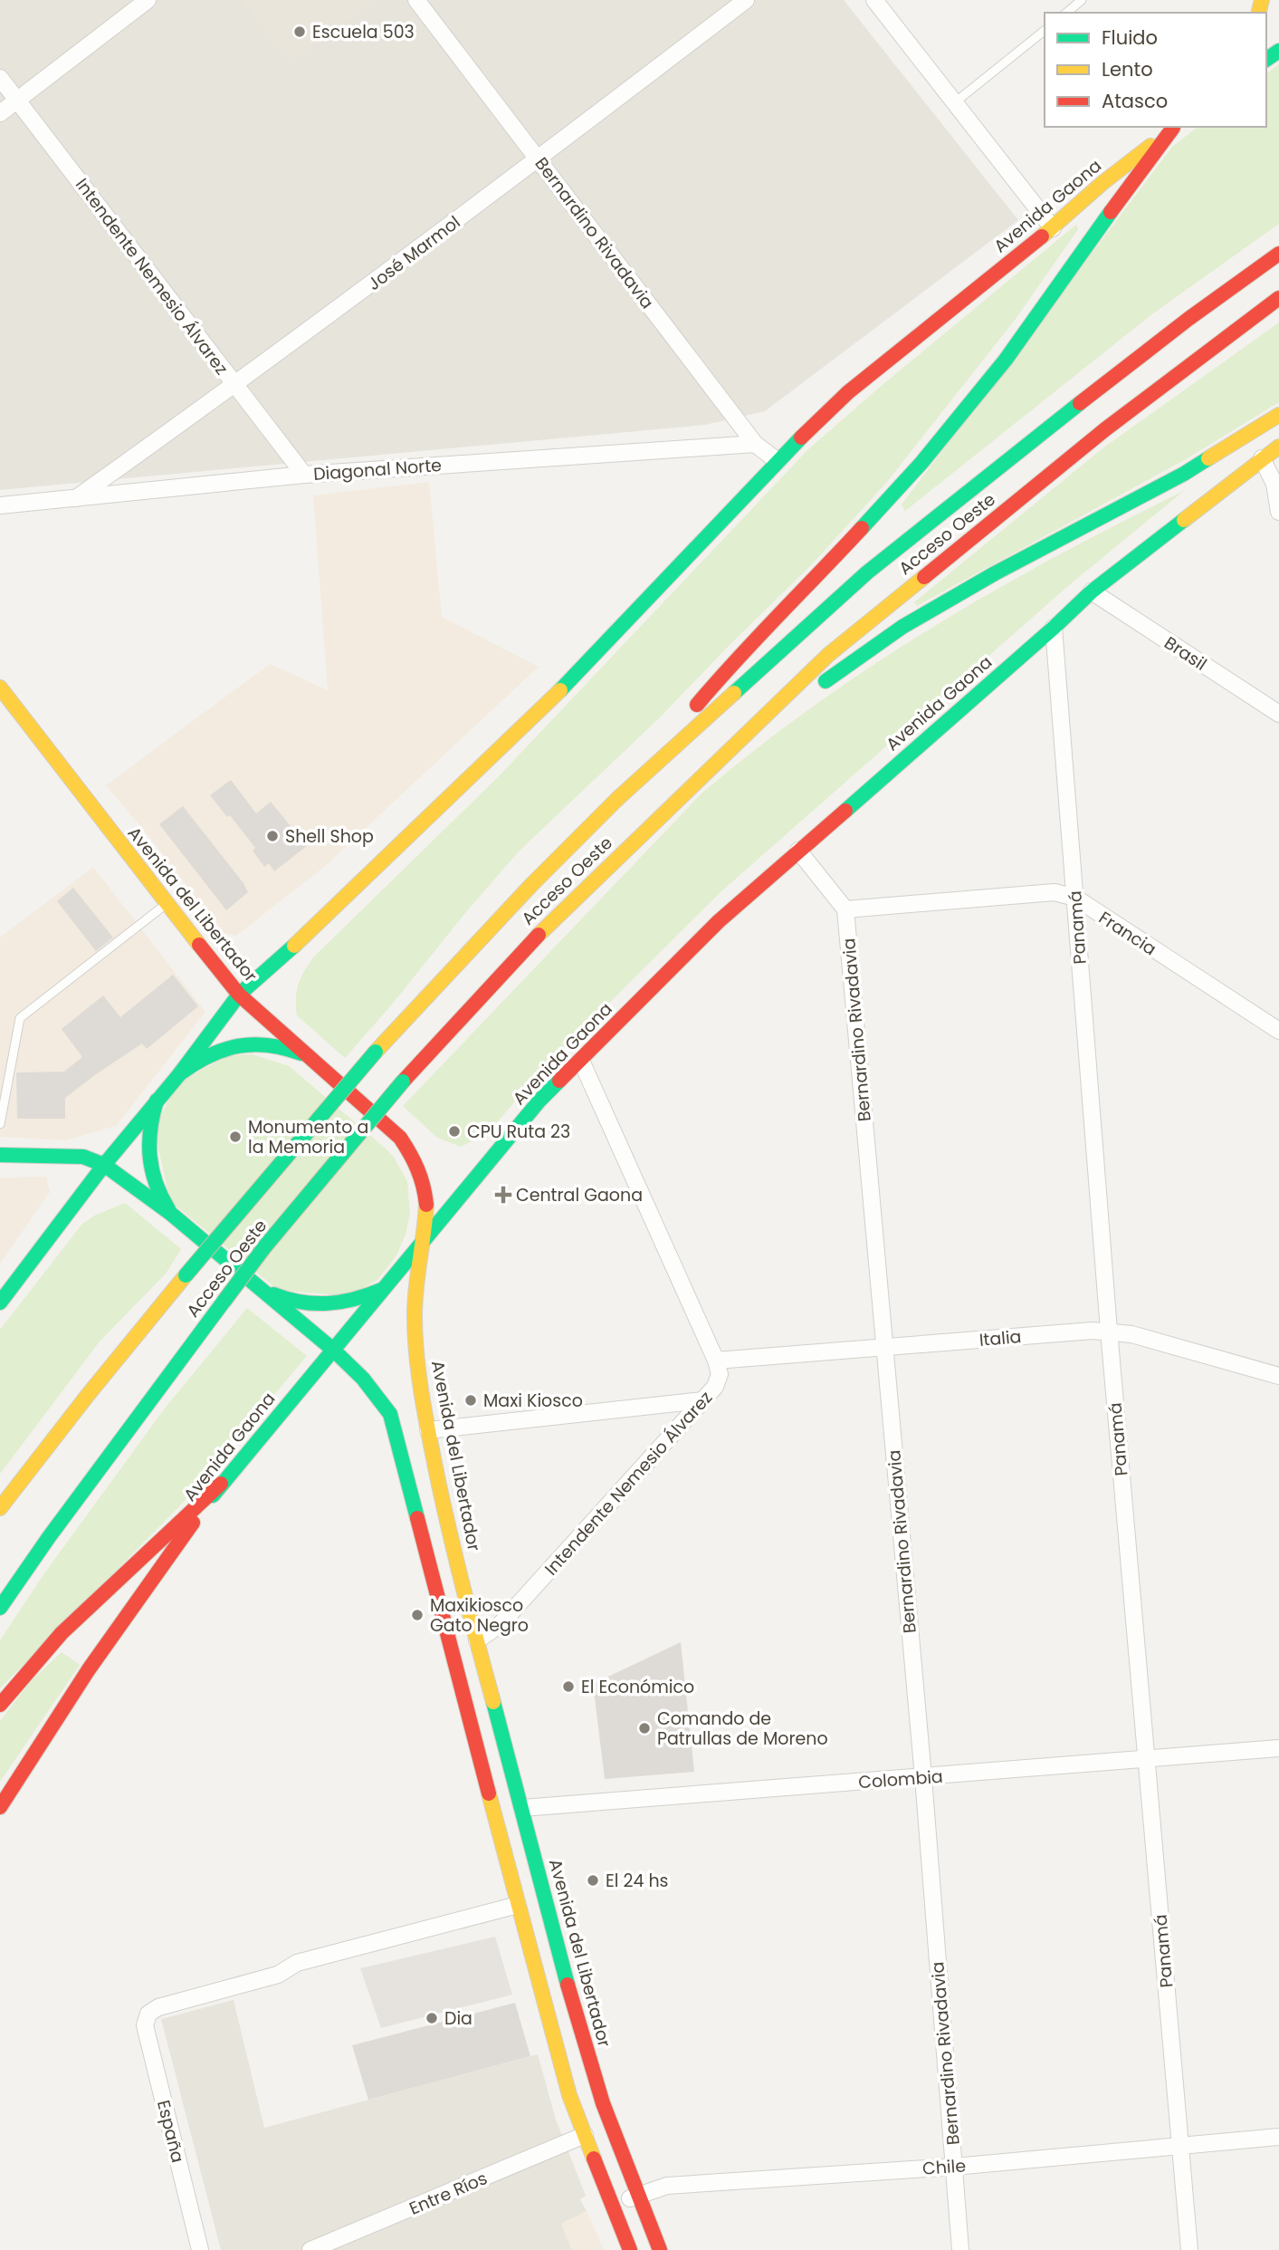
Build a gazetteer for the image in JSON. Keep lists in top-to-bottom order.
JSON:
{
  "streets": {
    "main road": ["Avenida Gaona", "Acceso Oeste", "Avenida del Libertador"],
    "street": [
      "Bernardino Rivadavia",
      "José Marmol",
      "Intendente Nemesio Álvarez",
      "Diagonal Norte",
      "Brasil",
      "Panamá",
      "Francia",
      "Italia",
      "Colombia",
      "España",
      "Chile",
      "Entre Ríos"
    ]
  },
  "crossings": [
    ["Avenida Gaona", "Bernardino Rivadavia"],
    ["Avenida Gaona", "Brasil"],
    ["Avenida Gaona", "Avenida del Libertador"],
    ["Avenida Gaona", "Panamá"],
    ["Bernardino Rivadavia", "José Marmol"],
    ["Bernardino Rivadavia", "Diagonal Norte"],
    ["Bernardino Rivadavia", "Francia"],
    ["Bernardino Rivadavia", "Italia"],
    ["Bernardino Rivadavia", "Colombia"],
    ["Bernardino Rivadavia", "Chile"],
    ["José Marmol", "Intendente Nemesio Álvarez"],
    ["José Marmol", "Diagonal Norte"],
    ["Intendente Nemesio Álvarez", "Diagonal Norte"],
    ["Intendente Nemesio Álvarez", "Avenida del Libertador"],
    ["Intendente Nemesio Álvarez", "Italia"],
    ["Avenida del Libertador", "Colombia"],
    ["Avenida del Libertador", "Chile"],
    ["Panamá", "Francia"],
    ["Panamá", "Italia"],
    ["Panamá", "Colombia"],
    ["Panamá", "Chile"]
  ],
  "places": {
    "other": [
      "Escuela 503",
      "Shell Shop",
      "CPU Ruta 23",
      "Monumento a la Memoria",
      "Maxi Kiosco",
      "Maxikiosco Gato Negro",
      "El Económico",
      "Comando de Patrullas de Moreno",
      "El 24 hs",
      "Dia"
    ],
    "health": ["Central Gaona"]
  },
  "legend": ["Fluido", "Lento", "Atasco"]
}
